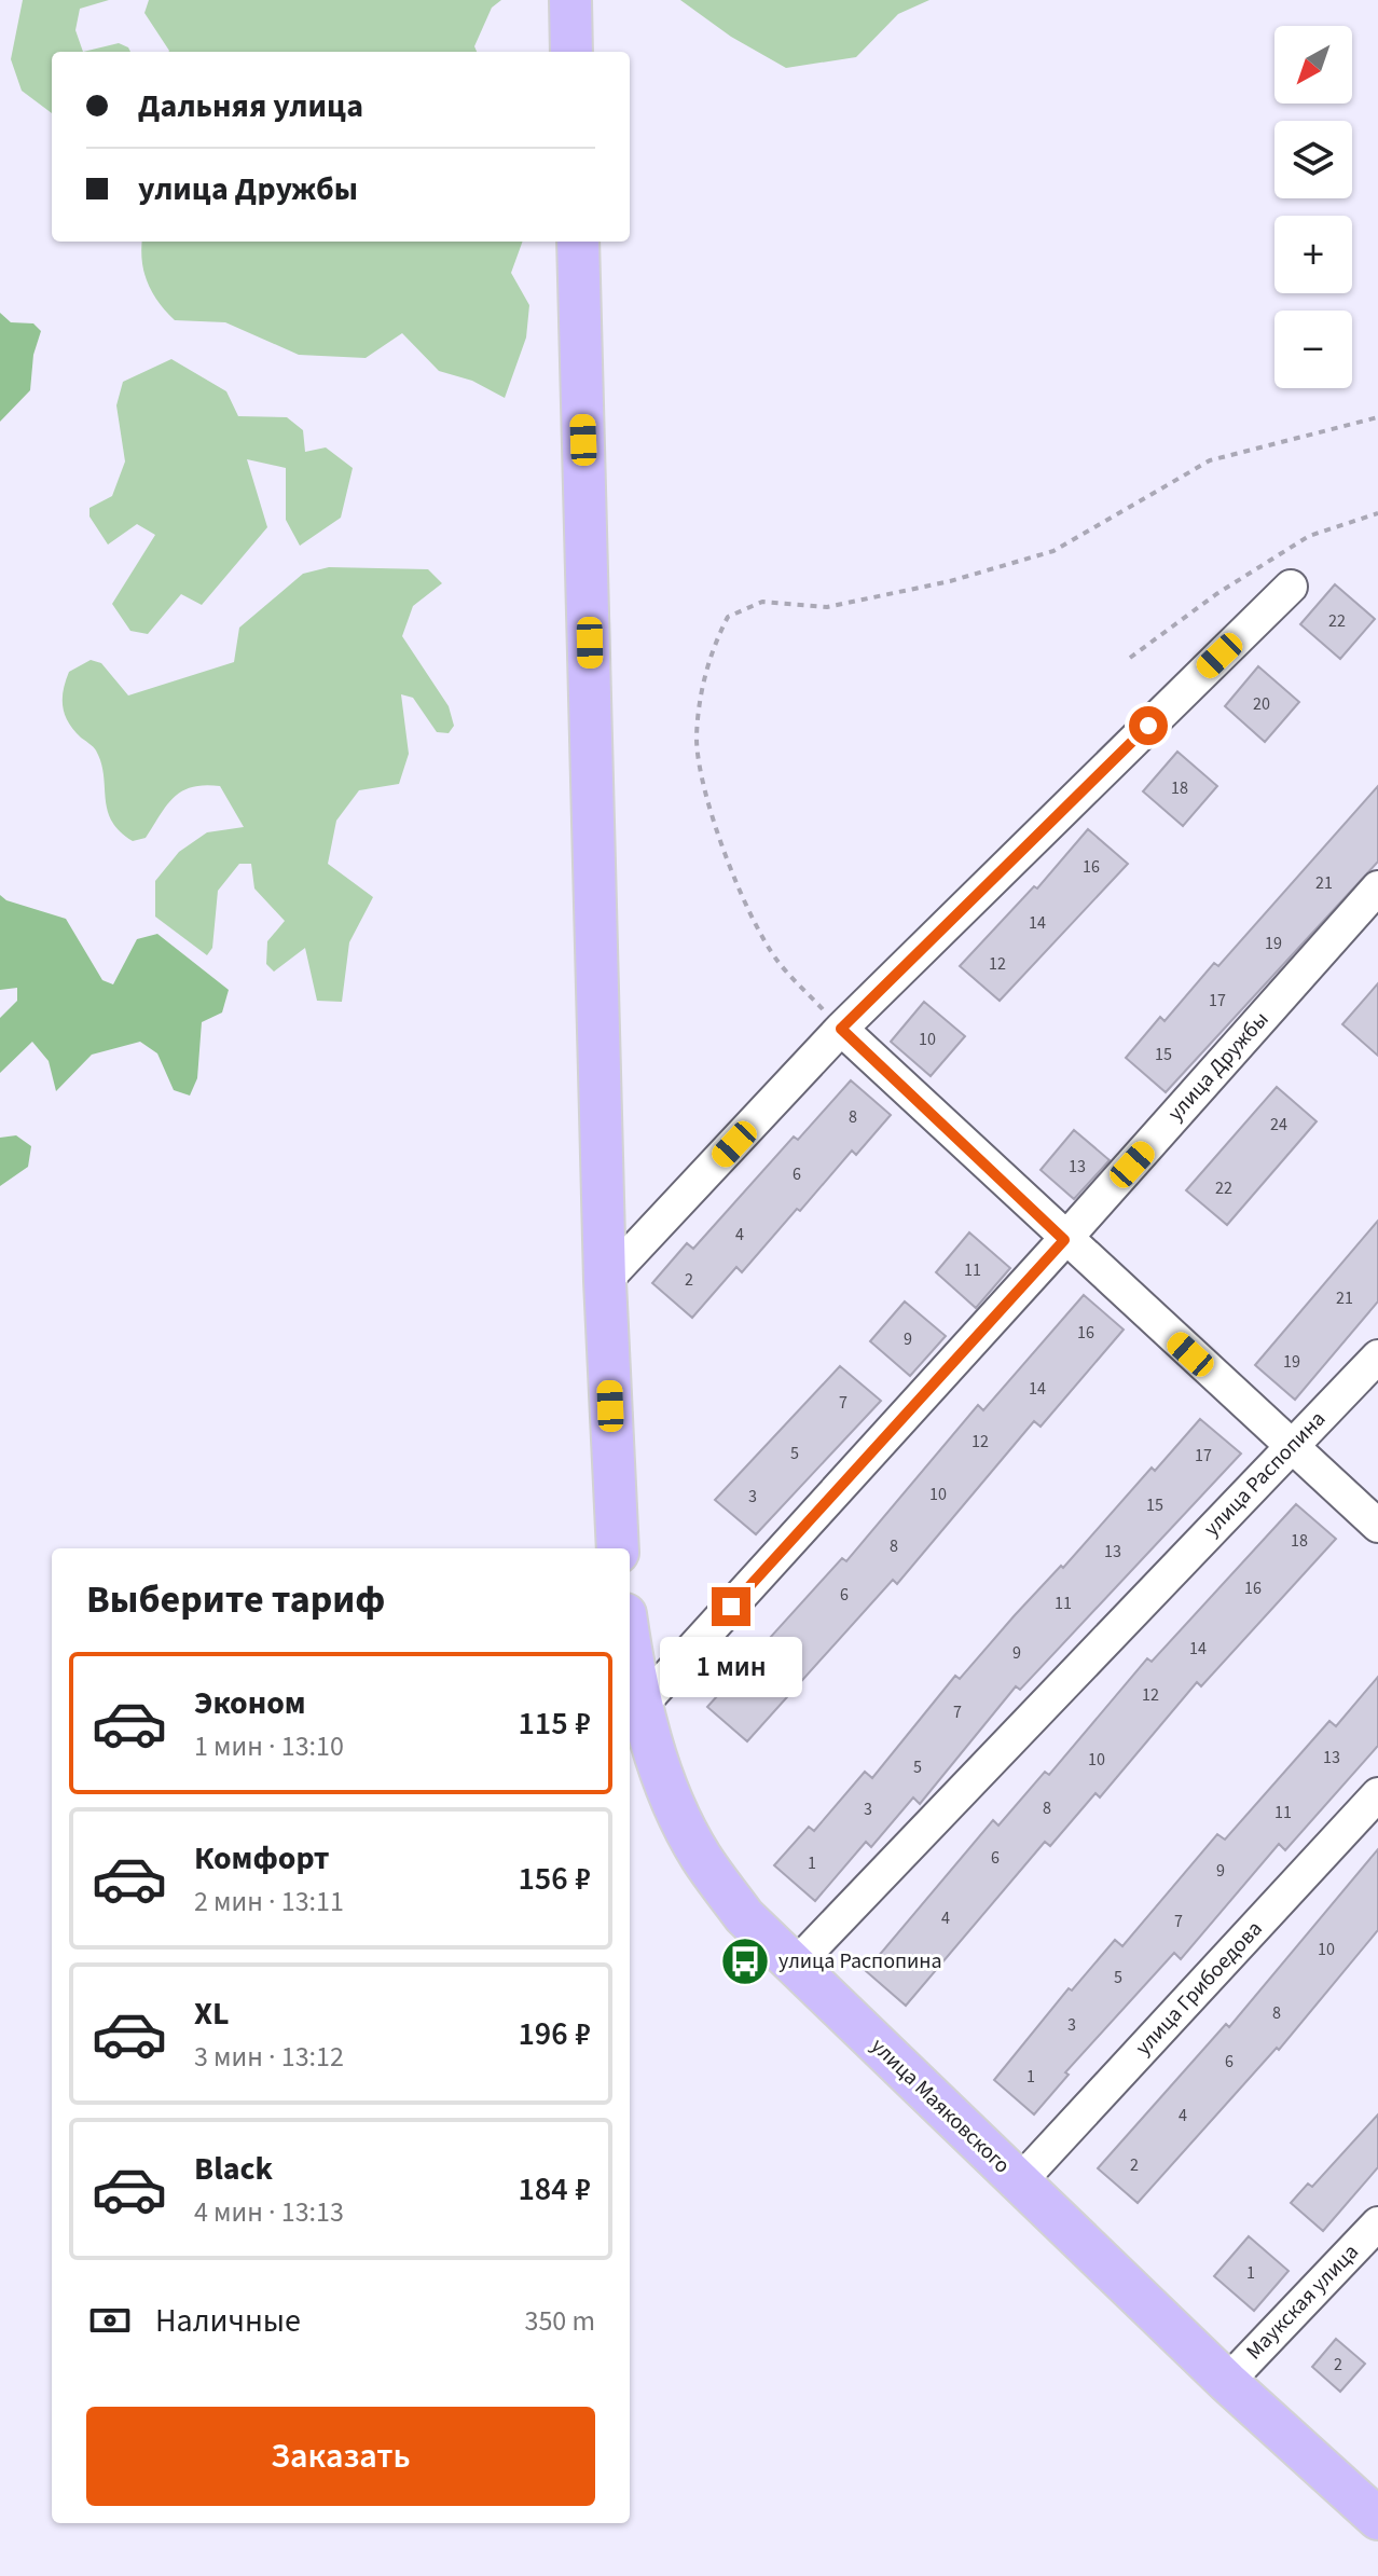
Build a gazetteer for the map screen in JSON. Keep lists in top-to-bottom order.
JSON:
{
  "streets": {
    "main road": ["улица Маяковского"],
    "street": [
      "улица Дружбы",
      "улица Распопина",
      "улица Грибоедова",
      "Маукская улица"
    ]
  },
  "crossings": [
    ["улица Дружбы", "улица Маяковского"],
    ["улица Распопина", "улица Маяковского"],
    ["улица Грибоедова", "улица Маяковского"],
    ["улица Маяковского", "Маукская улица"]
  ],
  "places": {
    "bus stop": ["улица Распопина"]
  },
  "house_numbers": [
    "22",
    "20",
    "18",
    "16",
    "21",
    "14",
    "19",
    "12",
    "17",
    "10",
    "15",
    "8",
    "24",
    "13",
    "6",
    "22",
    "4",
    "11",
    "2",
    "21",
    "16",
    "9",
    "19",
    "14",
    "7",
    "12",
    "5",
    "17",
    "10",
    "3",
    "15",
    "18",
    "8",
    "13",
    "16",
    "6",
    "11",
    "14",
    "9",
    "12",
    "7",
    "13",
    "10",
    "5",
    "8",
    "3",
    "11",
    "6",
    "1",
    "9",
    "4",
    "7",
    "10",
    "5",
    "8",
    "3",
    "6",
    "1",
    "4",
    "2",
    "1",
    "2"
  ],
  "north": "bottom left",
  "page": {
    "map_buttons": ["+", "−"],
    "banner": ["Дальняя улица", "улица Дружбы"],
    "heading": "Выберите тариф",
    "bubble": "1 мин",
    "list": [
      {
        "name": "Эконом",
        "note": "1 мин · 13:10",
        "value": "115 ₽"
      },
      {
        "name": "Комфорт",
        "note": "2 мин · 13:11",
        "value": "156 ₽"
      },
      {
        "name": "XL",
        "note": "3 мин · 13:12",
        "value": "196 ₽"
      },
      {
        "name": "Black",
        "note": "4 мин · 13:13",
        "value": "184 ₽"
      }
    ],
    "pay": ["Наличные", "350 m"],
    "buttons": "Заказать"
  }
}
